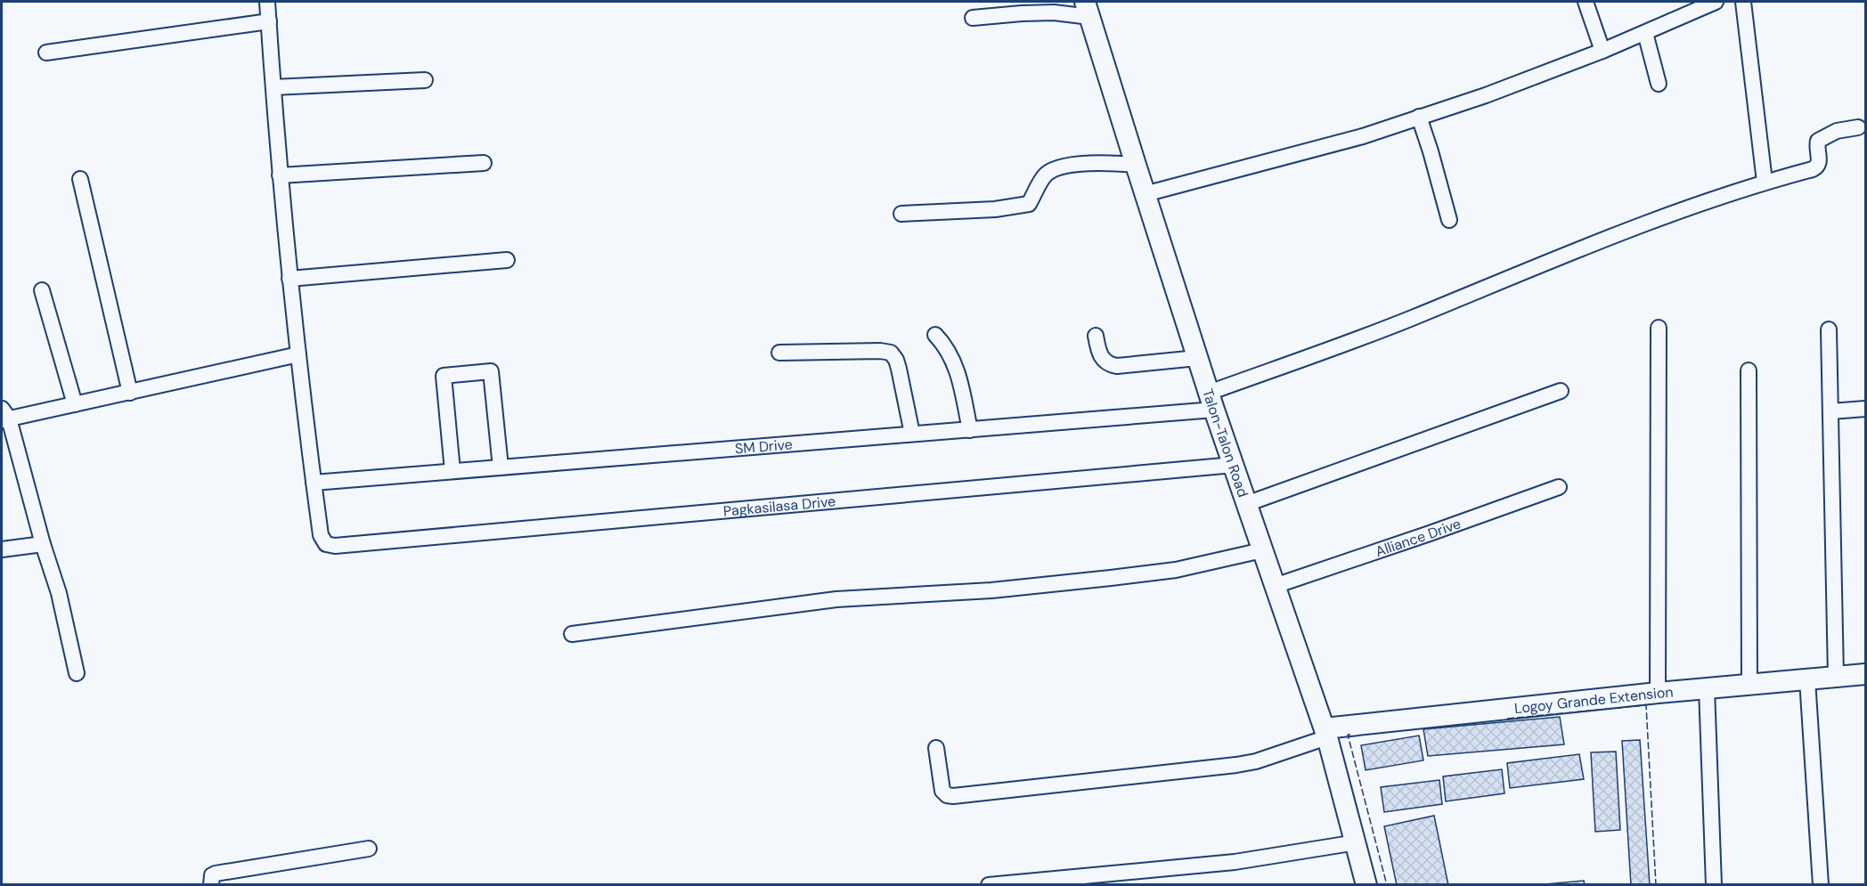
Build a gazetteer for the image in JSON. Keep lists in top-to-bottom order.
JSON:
{
  "streets": {
    "street": [
      "Talon-Talon Road",
      "SM Drive",
      "Pagkasilasa Drive",
      "Alliance Drive",
      "Logoy Grande Extension"
    ]
  },
  "crossings": [
    ["Talon-Talon Road", "SM Drive"],
    ["Talon-Talon Road", "Pagkasilasa Drive"],
    ["Talon-Talon Road", "Alliance Drive"],
    ["Talon-Talon Road", "Logoy Grande Extension"],
    ["SM Drive", "Pagkasilasa Drive"]
  ]
}
